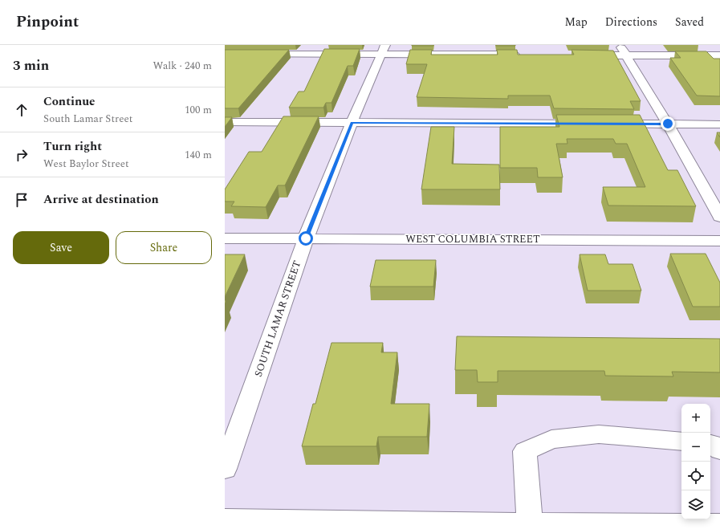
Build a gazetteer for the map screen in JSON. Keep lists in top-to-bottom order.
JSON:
{
  "streets": {
    "street": ["WEST COLUMBIA STREET", "SOUTH LAMAR STREET"]
  },
  "crossings": [
    ["WEST COLUMBIA STREET", "SOUTH LAMAR STREET"]
  ],
  "page": {
    "header": "Pinpoint",
    "nav": ["Map", "Directions", "Saved"],
    "heading": ["3 min", "Walk · 240 m"],
    "list": [
      ["Continue", "South Lamar Street", "100 m"],
      ["Turn right", "West Baylor Street", "140 m"],
      "Arrive at destination"
    ],
    "buttons": ["Save", "Share"],
    "map_buttons": ["+", "−"]
  }
}
